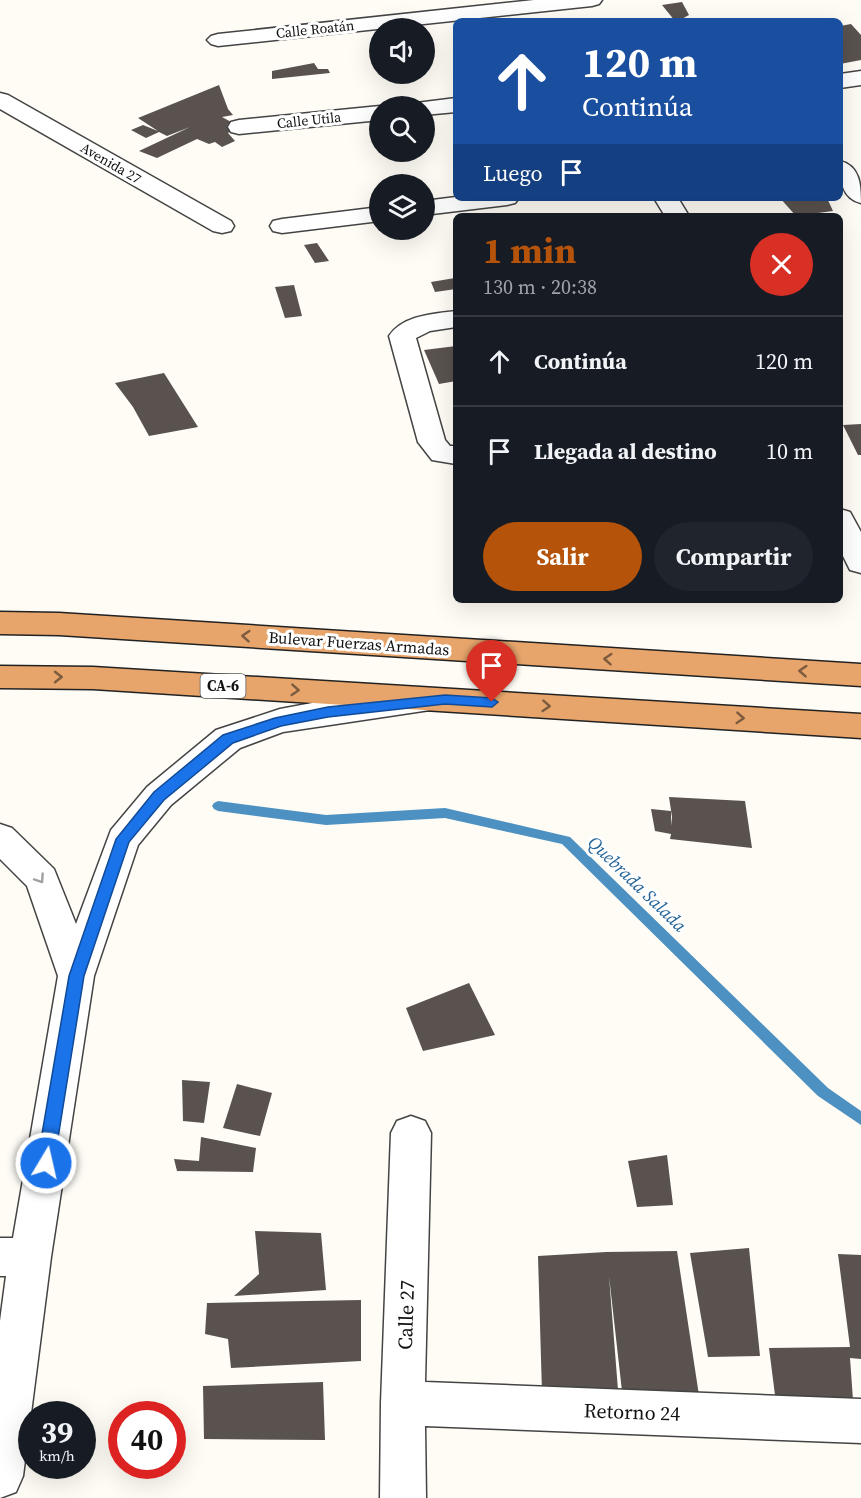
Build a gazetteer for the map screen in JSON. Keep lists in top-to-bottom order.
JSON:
{
  "streets": {
    "highway": ["Bulevar Fuerzas Armadas", "CA-6"],
    "street": [
      "Calle Roatán",
      "Calle Utila",
      "Avenida 27",
      "Calle 27",
      "Retorno 24"
    ]
  },
  "crossings": [
    ["Calle 27", "Retorno 24"]
  ],
  "water": ["Quebrada Salada"],
  "page": {
    "turn": ["120 m", "Continúa"],
    "then": "Luego",
    "heading": ["1 min", "130 m · 20:38"],
    "list": [
      {
        "name": "Continúa",
        "value": "120 m"
      },
      {
        "name": "Llegada al destino",
        "value": "10 m"
      }
    ],
    "buttons": ["Salir", "Compartir"],
    "speed": "39 km/h",
    "limit": "40"
  }
}
